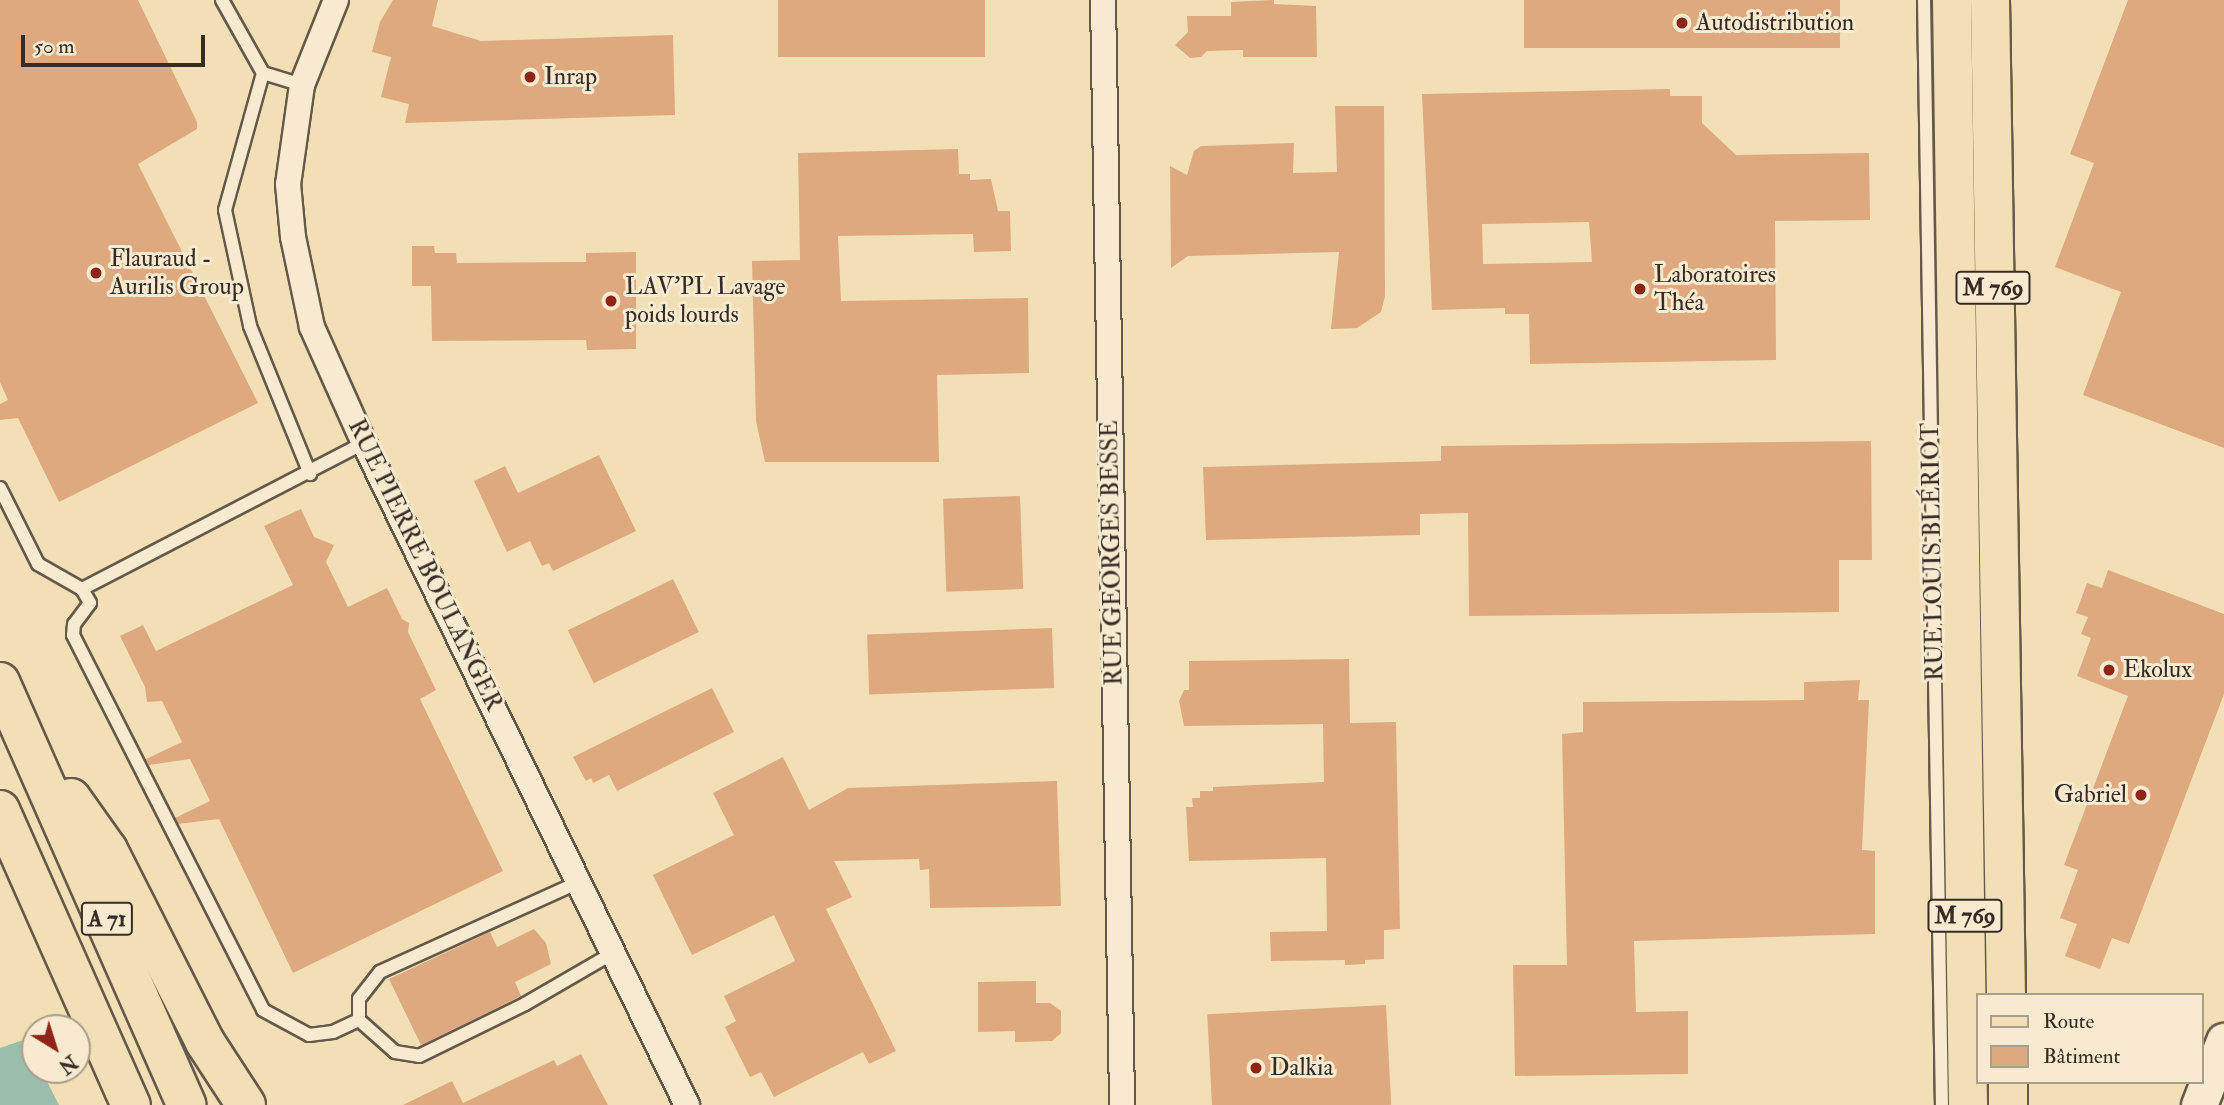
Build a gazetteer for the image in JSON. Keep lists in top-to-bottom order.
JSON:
{
  "streets": {
    "main road": ["M 769", "RUE LOUIS BLÉRIOT", "A 71"],
    "street": ["RUE GEORGES BESSE", "RUE PIERRE BOULANGER"]
  },
  "places": [
    "Autodistribution",
    "Inrap",
    "Flauraud - Aurilis Group",
    "Laboratoires Théa",
    "LAV'PL Lavage poids lourds",
    "Ekolux",
    "Gabriel",
    "Dalkia"
  ],
  "legend": ["Route", "Bâtiment"],
  "scale_bar": "50 m",
  "north": "bottom right"
}
